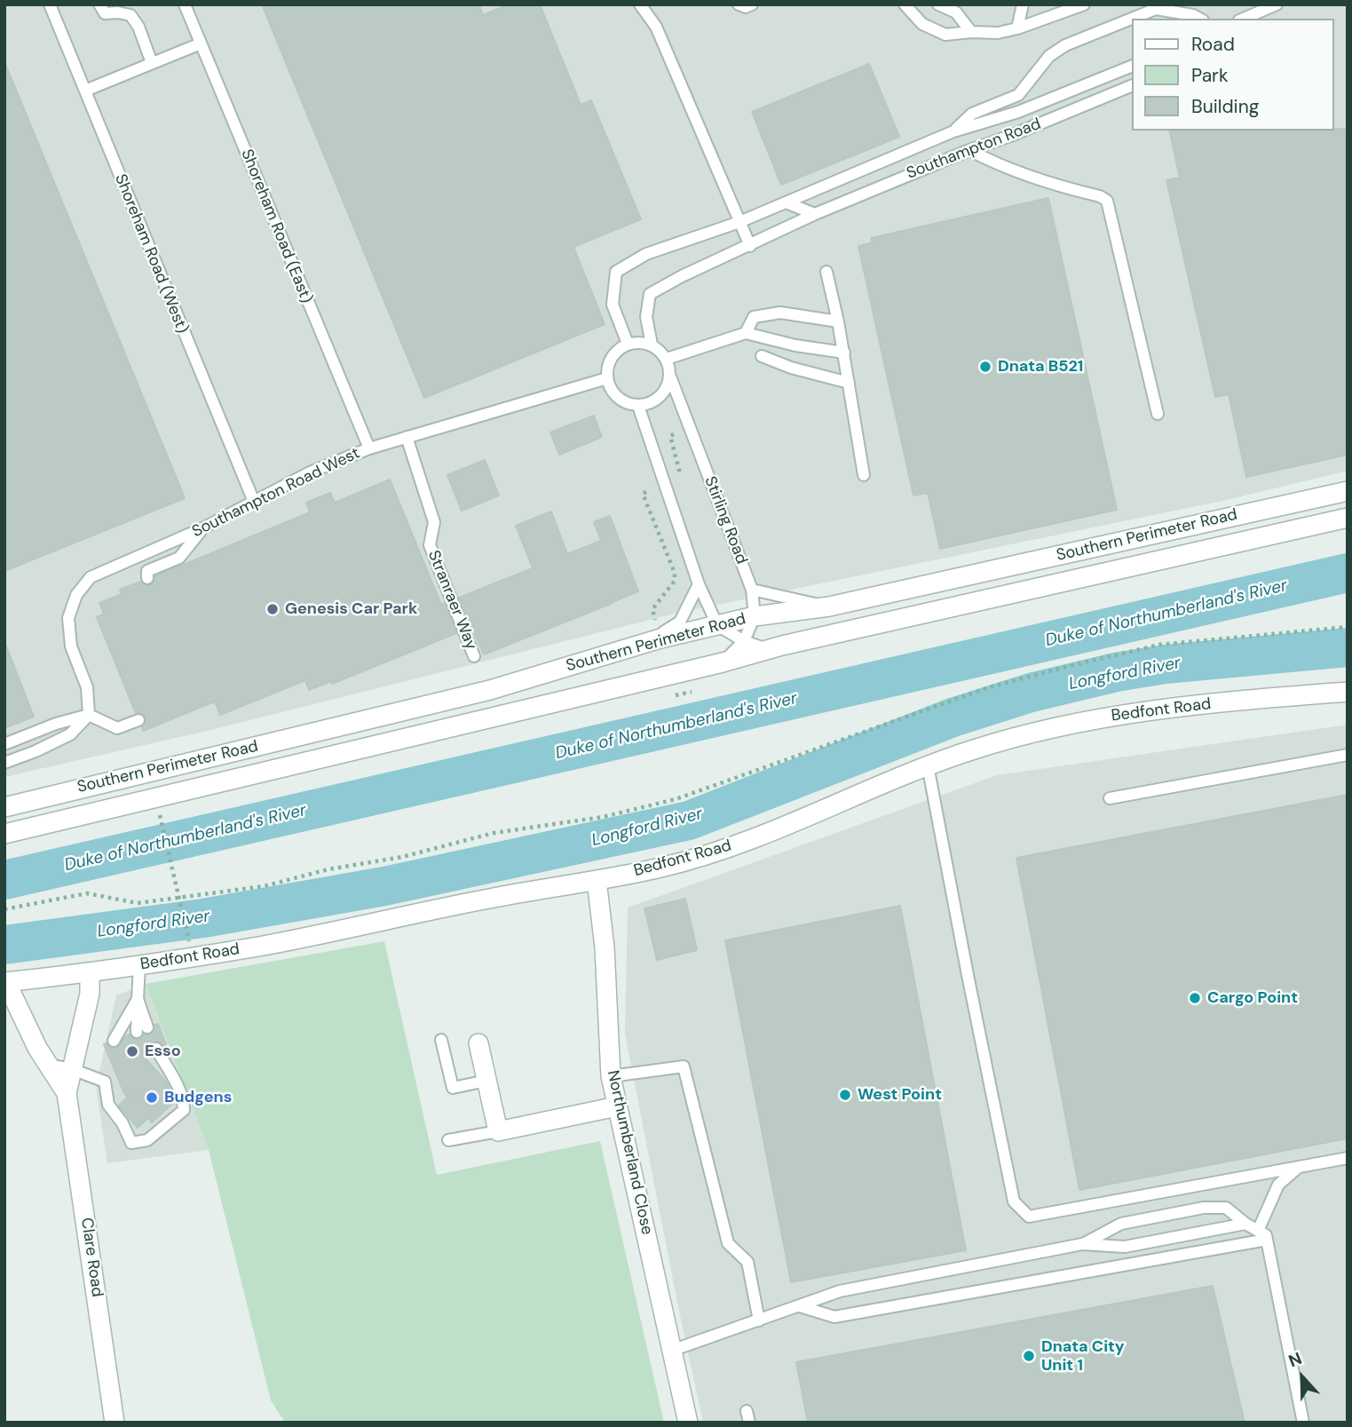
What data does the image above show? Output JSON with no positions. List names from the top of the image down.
{
  "streets": {
    "street": [
      "Southern Perimeter Road",
      "Bedfont Road",
      "Northumberland Close",
      "Clare Road"
    ],
    "lane": [
      "Southampton Road",
      "Shoreham Road (East)",
      "Shoreham Road (West)",
      "Southampton Road West",
      "Stirling Road",
      "Stranraer Way"
    ]
  },
  "crossings": [
    ["Southampton Road", "Southampton Road West"],
    ["Southampton Road", "Stirling Road"],
    ["Shoreham Road (East)", "Southampton Road West"],
    ["Shoreham Road (West)", "Southampton Road West"],
    ["Southampton Road West", "Stirling Road"],
    ["Southampton Road West", "Stranraer Way"],
    ["Stirling Road", "Southern Perimeter Road"],
    ["Bedfont Road", "Northumberland Close"],
    ["Bedfont Road", "Clare Road"]
  ],
  "water": ["Duke of Northumberland's River", "Longford River"],
  "places": [
    "Dnata B521",
    "Genesis Car Park",
    "Cargo Point",
    "Esso",
    "West Point",
    "Budgens",
    "Dnata City Unit 1"
  ],
  "legend": ["Road", "Park", "Building"],
  "north": "top"
}
